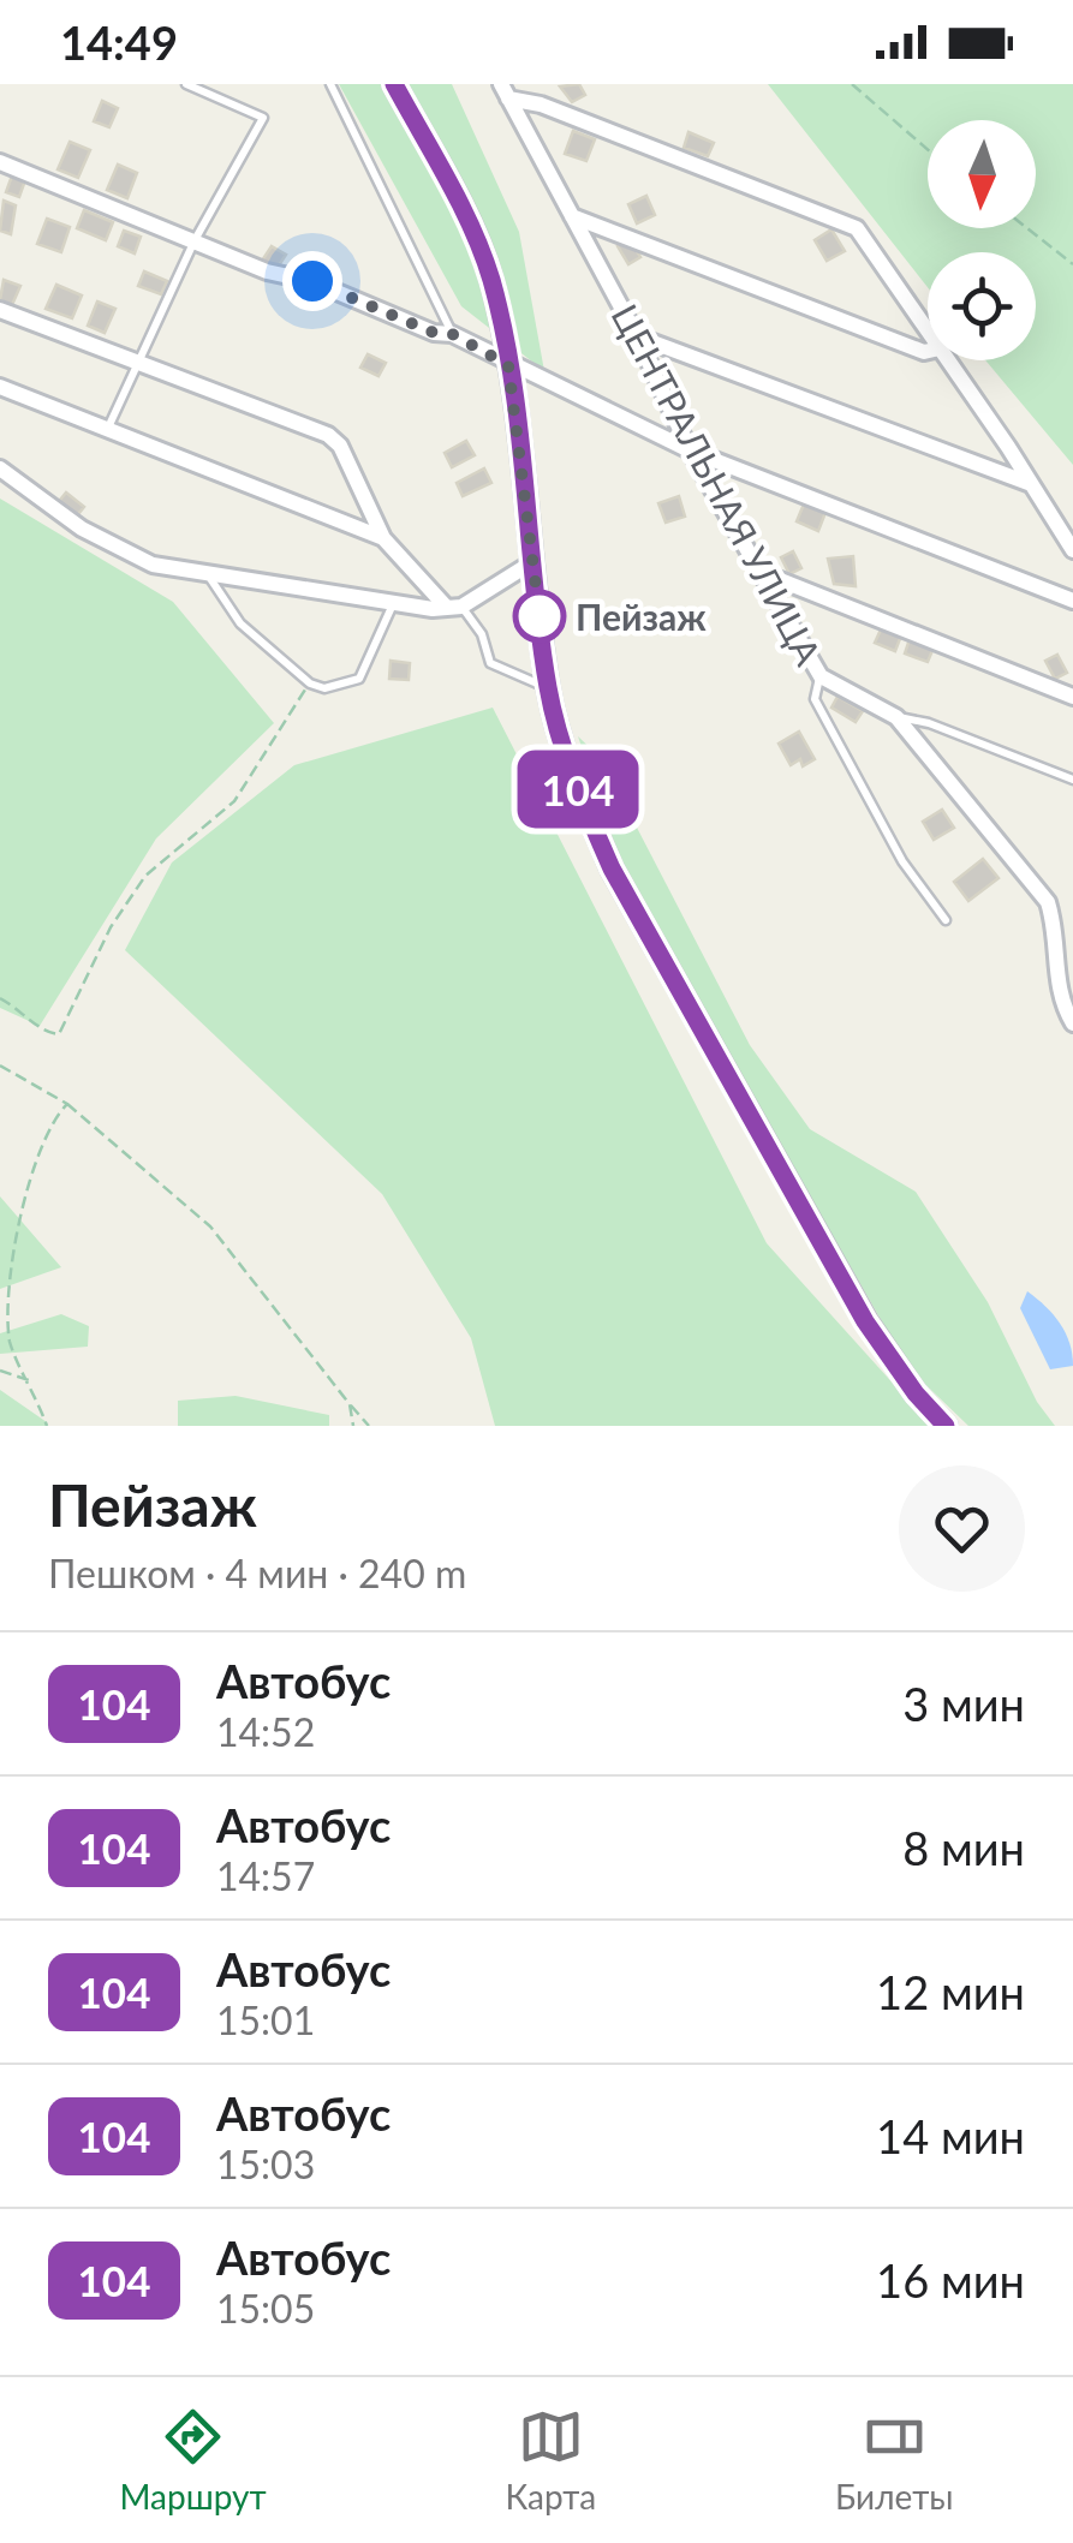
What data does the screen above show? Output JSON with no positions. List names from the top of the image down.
{
  "streets": {
    "street": ["ЦЕНТРАЛЬНАЯ УЛИЦА"]
  },
  "places": ["Пейзаж"],
  "lines": ["bus line 104"],
  "north": "bottom",
  "page": {
    "status": "14:49",
    "on_map": "104",
    "heading": ["Пейзаж", "Пешком · 4 мин · 240 m"],
    "list": [
      {
        "mark": "104",
        "name": "Автобус",
        "note": "14:52",
        "value": "3 мин"
      },
      {
        "mark": "104",
        "name": "Автобус",
        "note": "14:57",
        "value": "8 мин"
      },
      {
        "mark": "104",
        "name": "Автобус",
        "note": "15:01",
        "value": "12 мин"
      },
      {
        "mark": "104",
        "name": "Автобус",
        "note": "15:03",
        "value": "14 мин"
      },
      {
        "mark": "104",
        "name": "Автобус",
        "note": "15:05",
        "value": "16 мин"
      }
    ],
    "tabs": ["Маршрут", "Карта", "Билеты"]
  }
}
